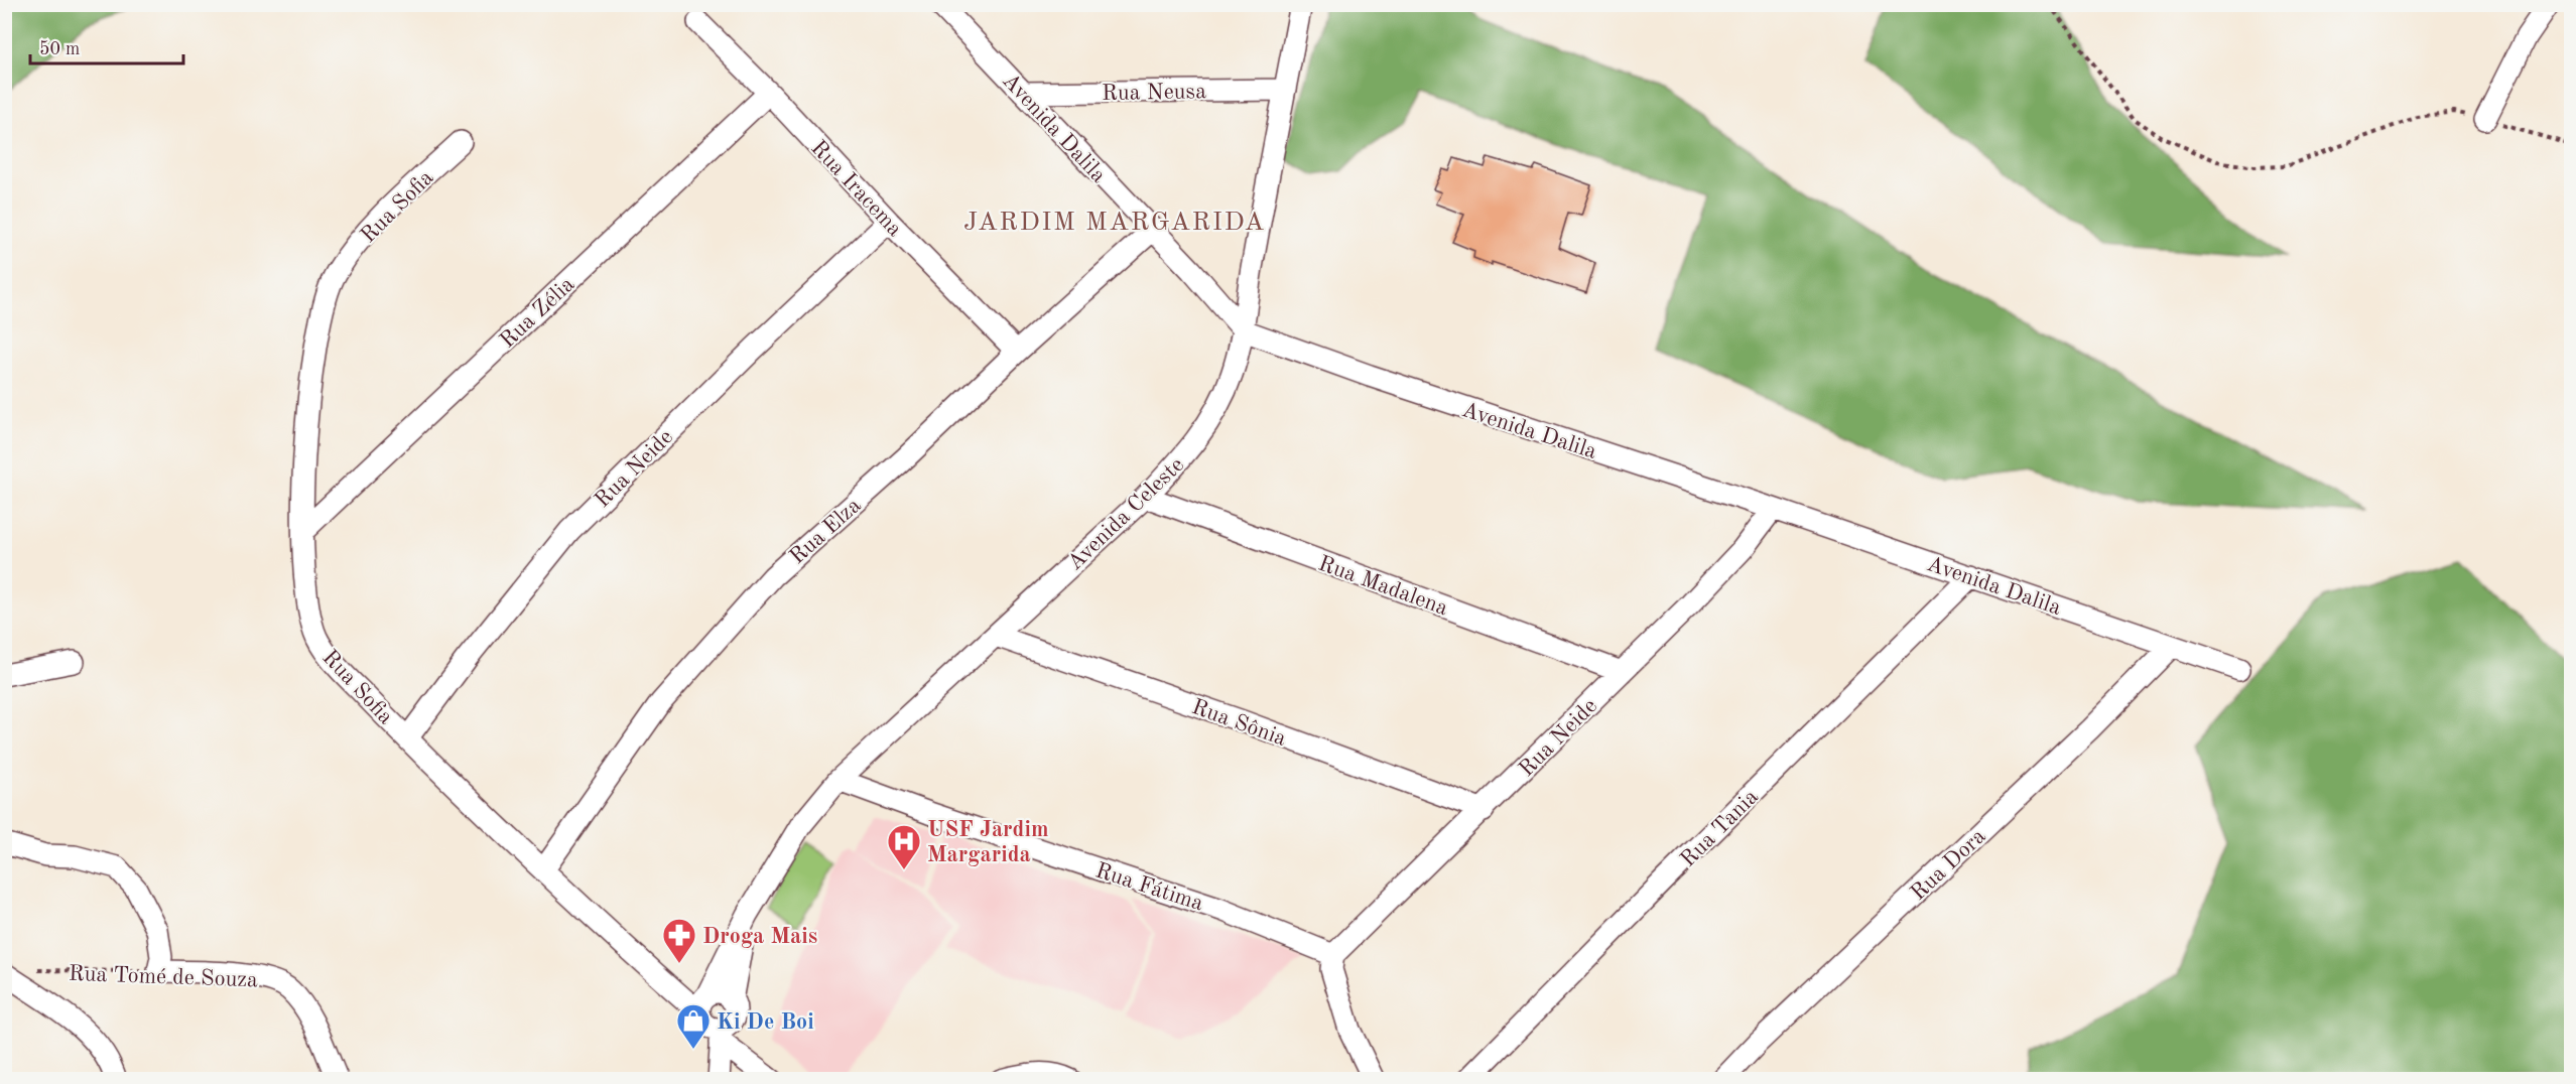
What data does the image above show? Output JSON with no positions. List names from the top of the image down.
{
  "streets": {
    "street": [
      "Rua Neusa",
      "Avenida Dalila",
      "Rua Iracema",
      "Rua Sofia",
      "Rua Zélia",
      "Rua Neide",
      "Avenida Celeste",
      "Rua Elza",
      "Rua Madalena",
      "Rua Sônia",
      "Rua Tania",
      "Rua Dora",
      "Rua Fátima",
      "Rua Tomé de Souza"
    ]
  },
  "crossings": [
    ["Rua Neusa", "Avenida Dalila"],
    ["Rua Neusa", "Avenida Celeste"],
    ["Avenida Dalila", "Rua Neide"],
    ["Avenida Dalila", "Avenida Celeste"],
    ["Avenida Dalila", "Rua Elza"],
    ["Avenida Dalila", "Rua Tania"],
    ["Avenida Dalila", "Rua Dora"],
    ["Rua Iracema", "Rua Zélia"],
    ["Rua Iracema", "Rua Neide"],
    ["Rua Iracema", "Rua Elza"],
    ["Rua Sofia", "Rua Zélia"],
    ["Rua Sofia", "Rua Neide"],
    ["Rua Sofia", "Avenida Celeste"],
    ["Rua Sofia", "Rua Elza"],
    ["Rua Neide", "Rua Madalena"],
    ["Rua Neide", "Rua Sônia"],
    ["Rua Neide", "Rua Fátima"],
    ["Avenida Celeste", "Rua Madalena"],
    ["Avenida Celeste", "Rua Sônia"],
    ["Avenida Celeste", "Rua Fátima"]
  ],
  "districts": ["JARDIM MARGARIDA"],
  "places": {
    "hospital": ["USF Jardim Margarida"],
    "pharmacy": ["Droga Mais"],
    "shop": ["Ki De Boi"]
  },
  "scale_bar": "50 m"
}
